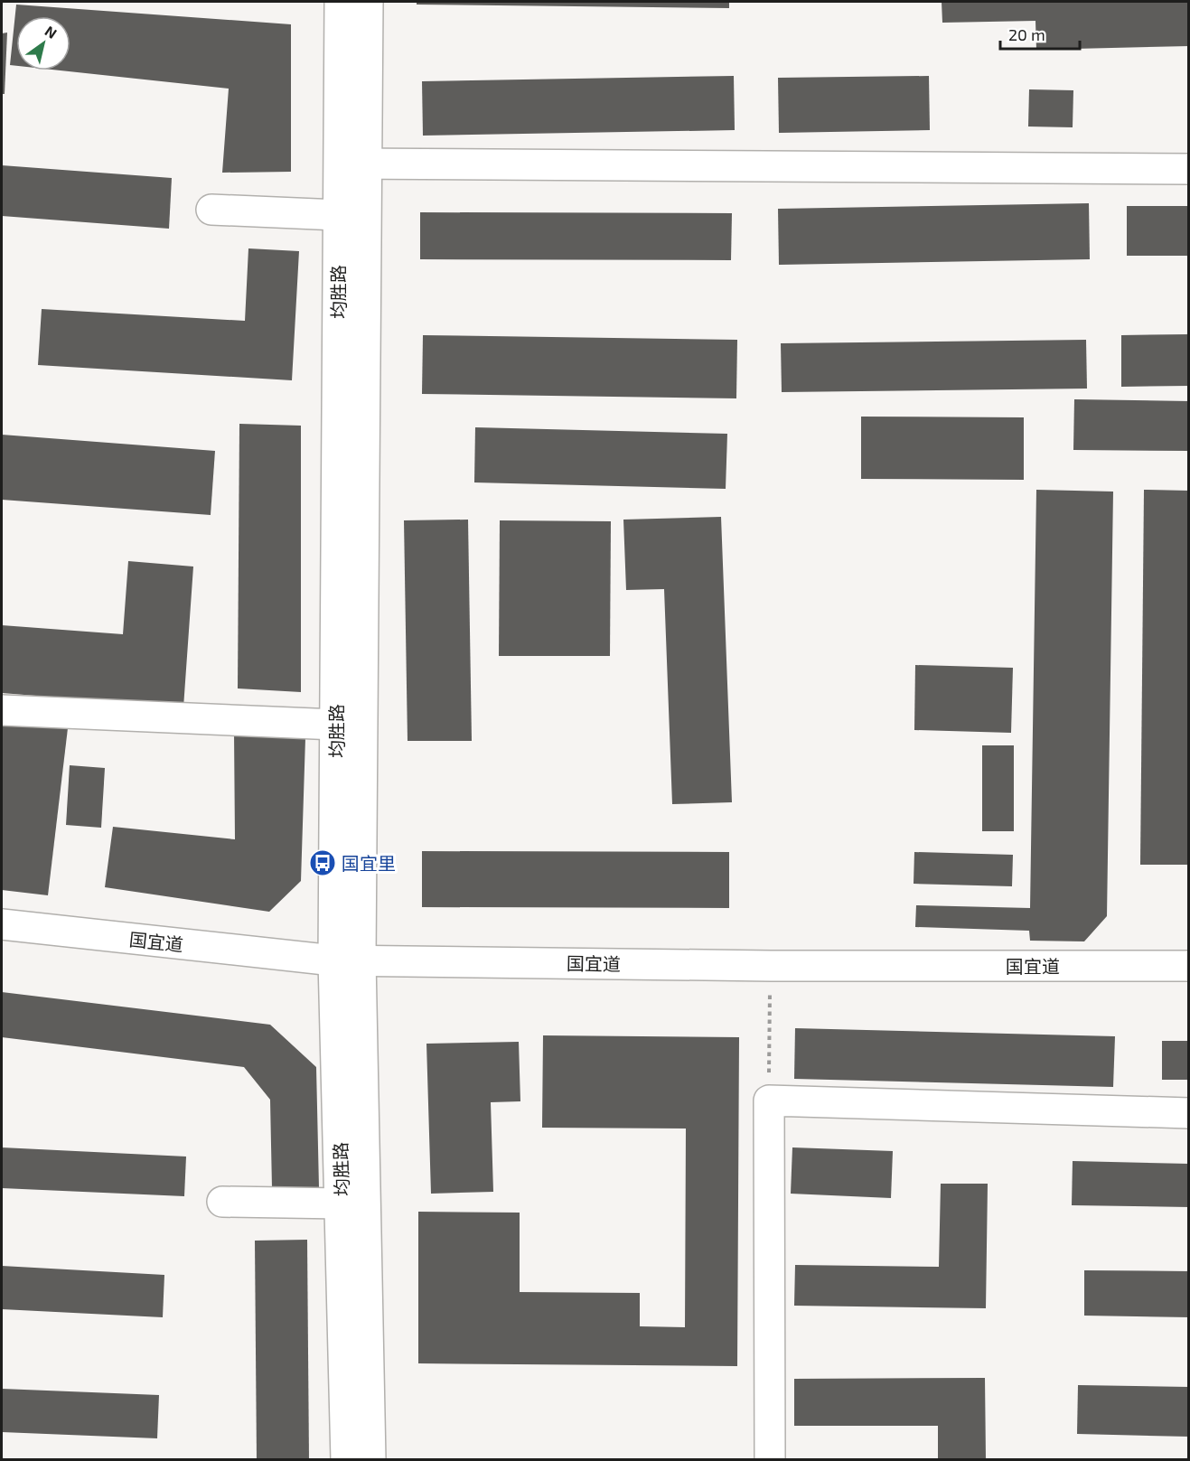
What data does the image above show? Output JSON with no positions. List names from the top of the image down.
{
  "streets": {
    "street": ["均胜路", "国宜道"]
  },
  "crossings": [
    ["均胜路", "国宜道"]
  ],
  "places": {
    "bus stop": ["国宜里"]
  },
  "scale_bar": "20 m",
  "north": "top right"
}
